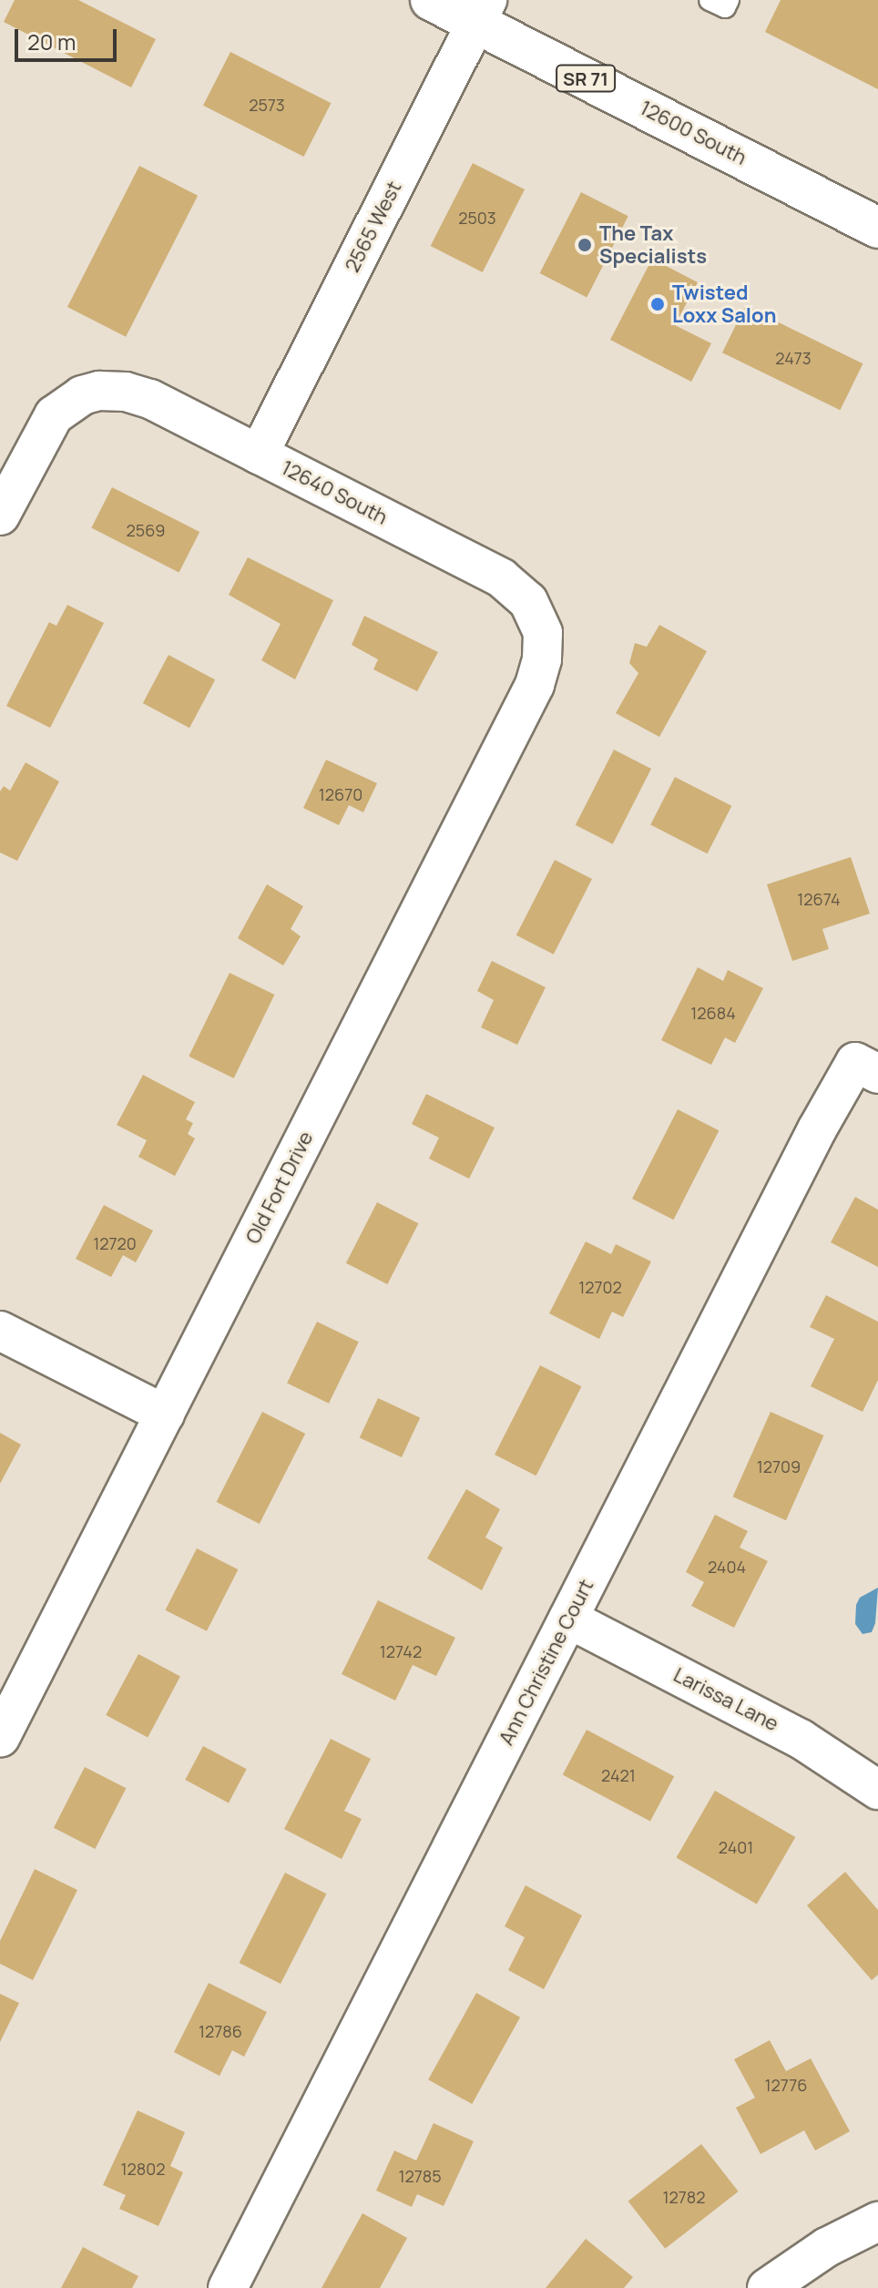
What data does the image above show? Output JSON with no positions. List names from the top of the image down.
{
  "streets": {
    "main road": ["SR 71", "12600 South"],
    "street": [
      "2565 West",
      "12640 South",
      "Old Fort Drive",
      "Ann Christine Court",
      "Larissa Lane"
    ]
  },
  "crossings": [
    ["12600 South", "2565 West"],
    ["2565 West", "12640 South"],
    ["12640 South", "Old Fort Drive"],
    ["Ann Christine Court", "Larissa Lane"]
  ],
  "places": ["The Tax Specialists", "Twisted Loxx Salon"],
  "house_numbers": [
    "2573",
    "2503",
    "2473",
    "2569",
    "12670",
    "12674",
    "12684",
    "12720",
    "12702",
    "12709",
    "2404",
    "12742",
    "2421",
    "2401",
    "12786",
    "12776",
    "12802",
    "12785",
    "12782"
  ],
  "scale_bar": "20 m"
}
